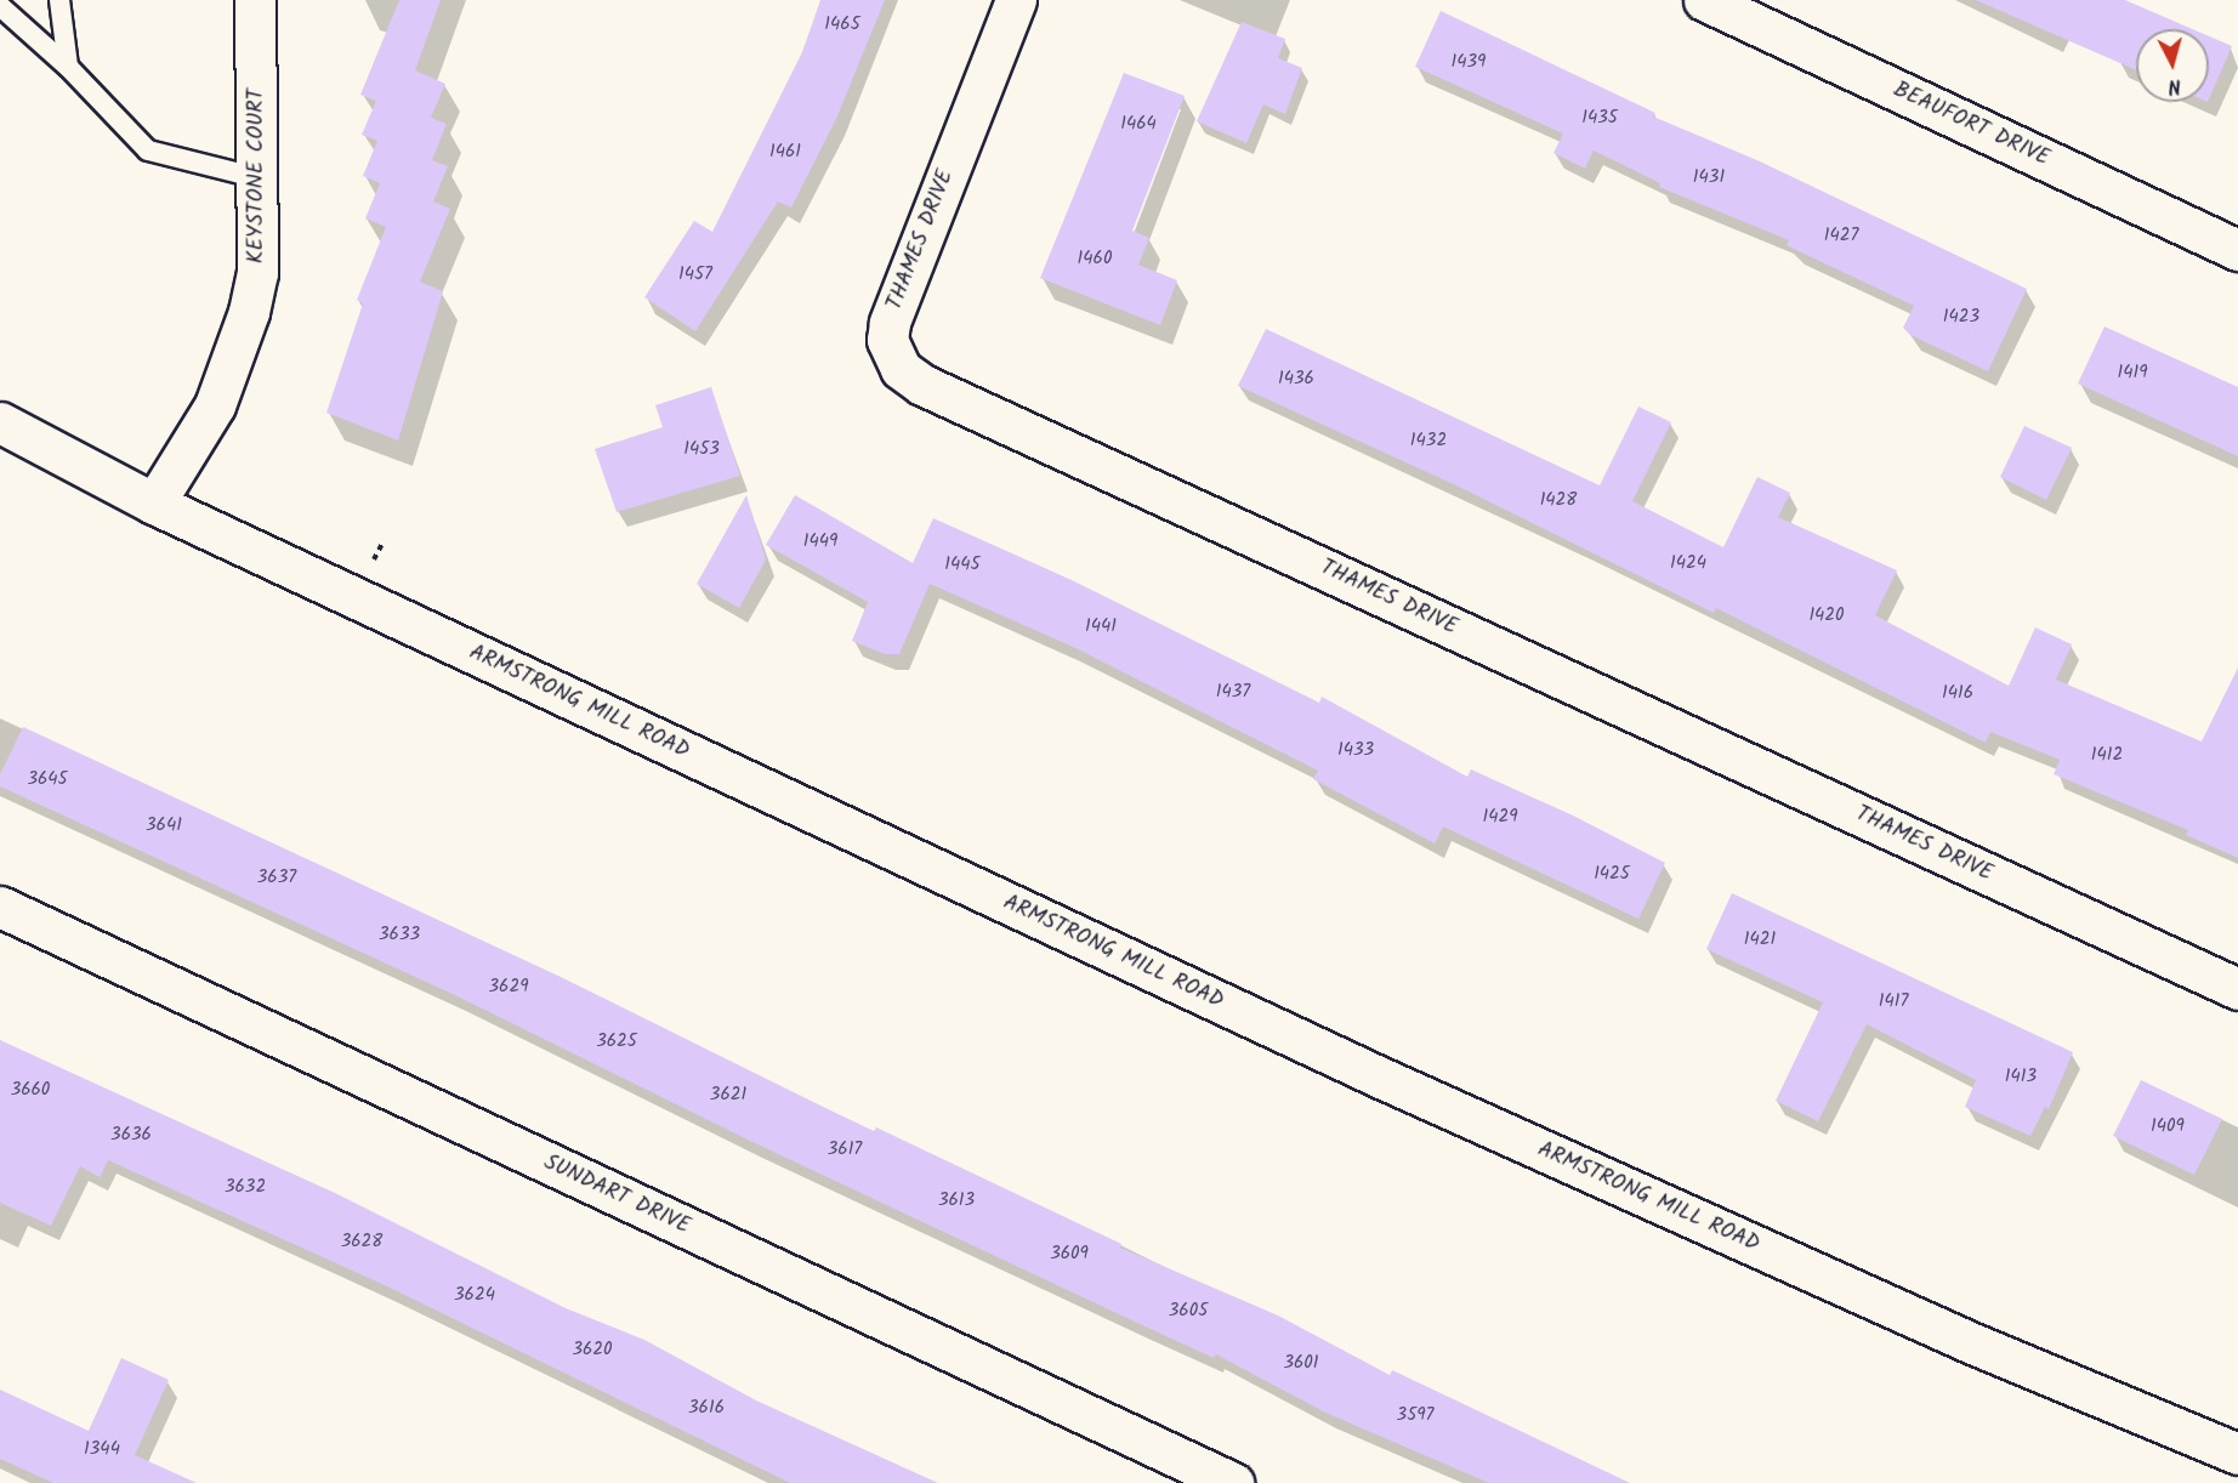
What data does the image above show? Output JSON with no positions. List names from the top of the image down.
{
  "streets": {
    "street": [
      "BEAUFORT DRIVE",
      "KEYSTONE COURT",
      "THAMES DRIVE",
      "ARMSTRONG MILL ROAD",
      "SUNDART DRIVE"
    ]
  },
  "crossings": [
    ["KEYSTONE COURT", "ARMSTRONG MILL ROAD"]
  ],
  "house_numbers": [
    "1465",
    "1439",
    "1435",
    "1464",
    "1461",
    "1431",
    "1427",
    "1460",
    "1457",
    "1423",
    "1419",
    "1436",
    "1432",
    "1453",
    "1428",
    "1449",
    "1424",
    "1445",
    "1420",
    "1441",
    "1437",
    "1416",
    "1433",
    "1412",
    "3645",
    "1429",
    "3641",
    "1425",
    "3637",
    "3633",
    "1421",
    "3629",
    "1417",
    "3625",
    "1413",
    "3660",
    "3621",
    "1409",
    "3636",
    "3617",
    "3632",
    "3613",
    "3628",
    "3609",
    "3624",
    "3605",
    "3620",
    "3601",
    "3616",
    "3597",
    "1344"
  ],
  "north": "bottom"
}
